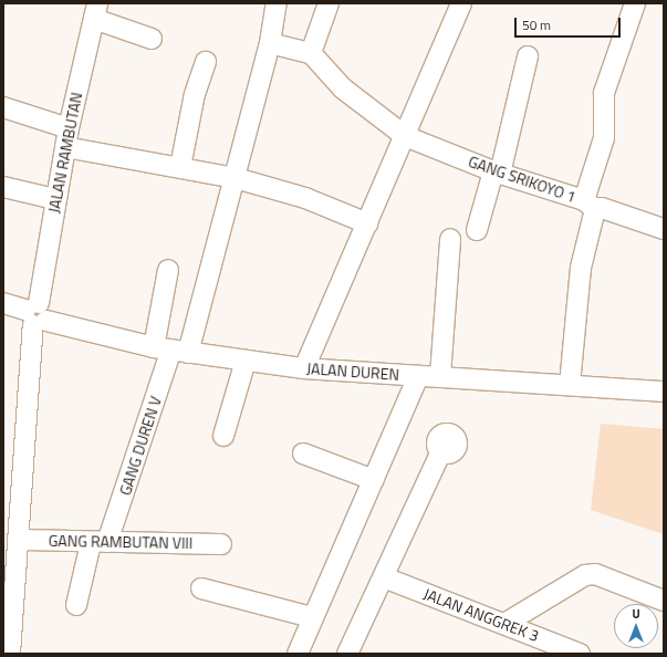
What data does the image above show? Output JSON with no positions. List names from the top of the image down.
{
  "streets": {
    "street": [
      "JALAN RAMBUTAN",
      "GANG SRIKOYO 1",
      "JALAN DUREN",
      "GANG DUREN V",
      "GANG RAMBUTAN VIII",
      "JALAN ANGGREK 3"
    ]
  },
  "crossings": [
    ["JALAN RAMBUTAN", "JALAN DUREN"],
    ["JALAN RAMBUTAN", "GANG RAMBUTAN VIII"],
    ["JALAN DUREN", "GANG DUREN V"],
    ["GANG DUREN V", "GANG RAMBUTAN VIII"]
  ],
  "scale_bar": "50 m",
  "north": "top"
}
